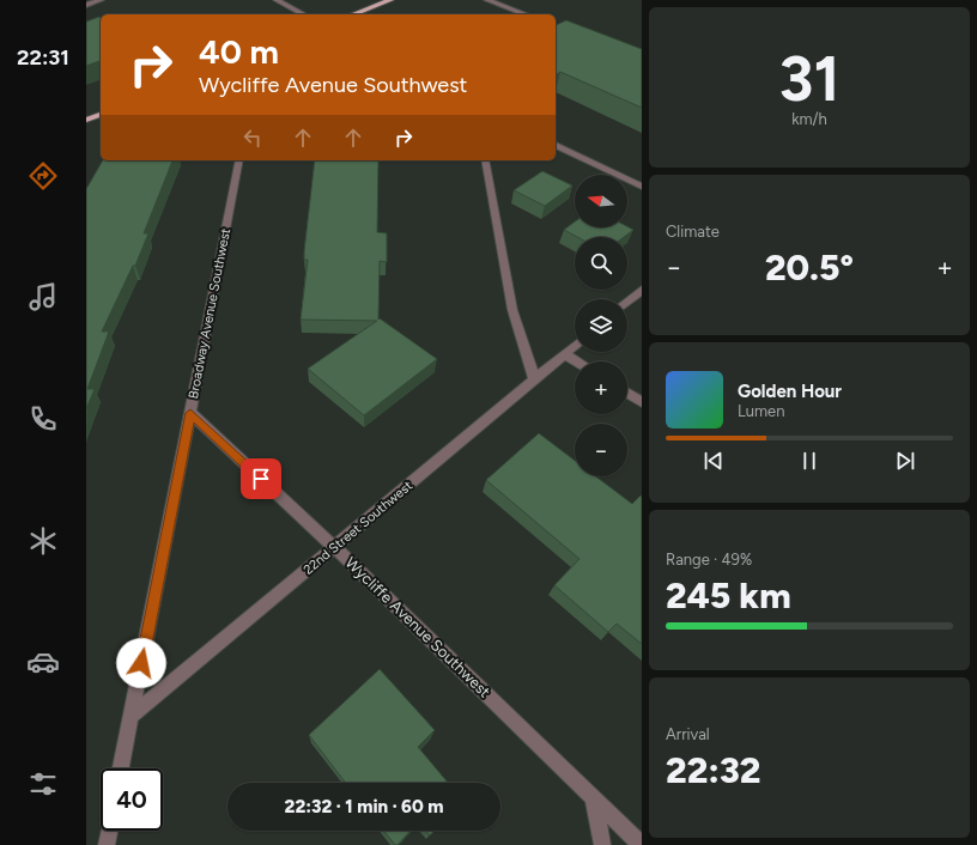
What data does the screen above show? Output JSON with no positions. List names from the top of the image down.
{
  "streets": {
    "street": ["Broadway Avenue Southwest", "22nd Street Southwest", "Wycliffe Avenue Southwest"]
  },
  "crossings": [
    ["Broadway Avenue Southwest", "22nd Street Southwest"],
    ["Broadway Avenue Southwest", "Wycliffe Avenue Southwest"],
    ["22nd Street Southwest", "Wycliffe Avenue Southwest"]
  ],
  "north": "left",
  "page": {
    "tabs": "22:31",
    "tile": [
      ["31", "km/h"],
      "Climate",
      ["Range · 49%", "245 km"],
      ["Arrival", "22:32"]
    ],
    "turn": ["40 m", "Wycliffe Avenue Southwest"],
    "map_buttons": ["+", "−"],
    "heat": ["−", "20.5°", "+"],
    "song": ["Golden Hour", "Lumen"],
    "limit": "40",
    "trip": "22:32 · 1 min · 60 m"
  }
}
